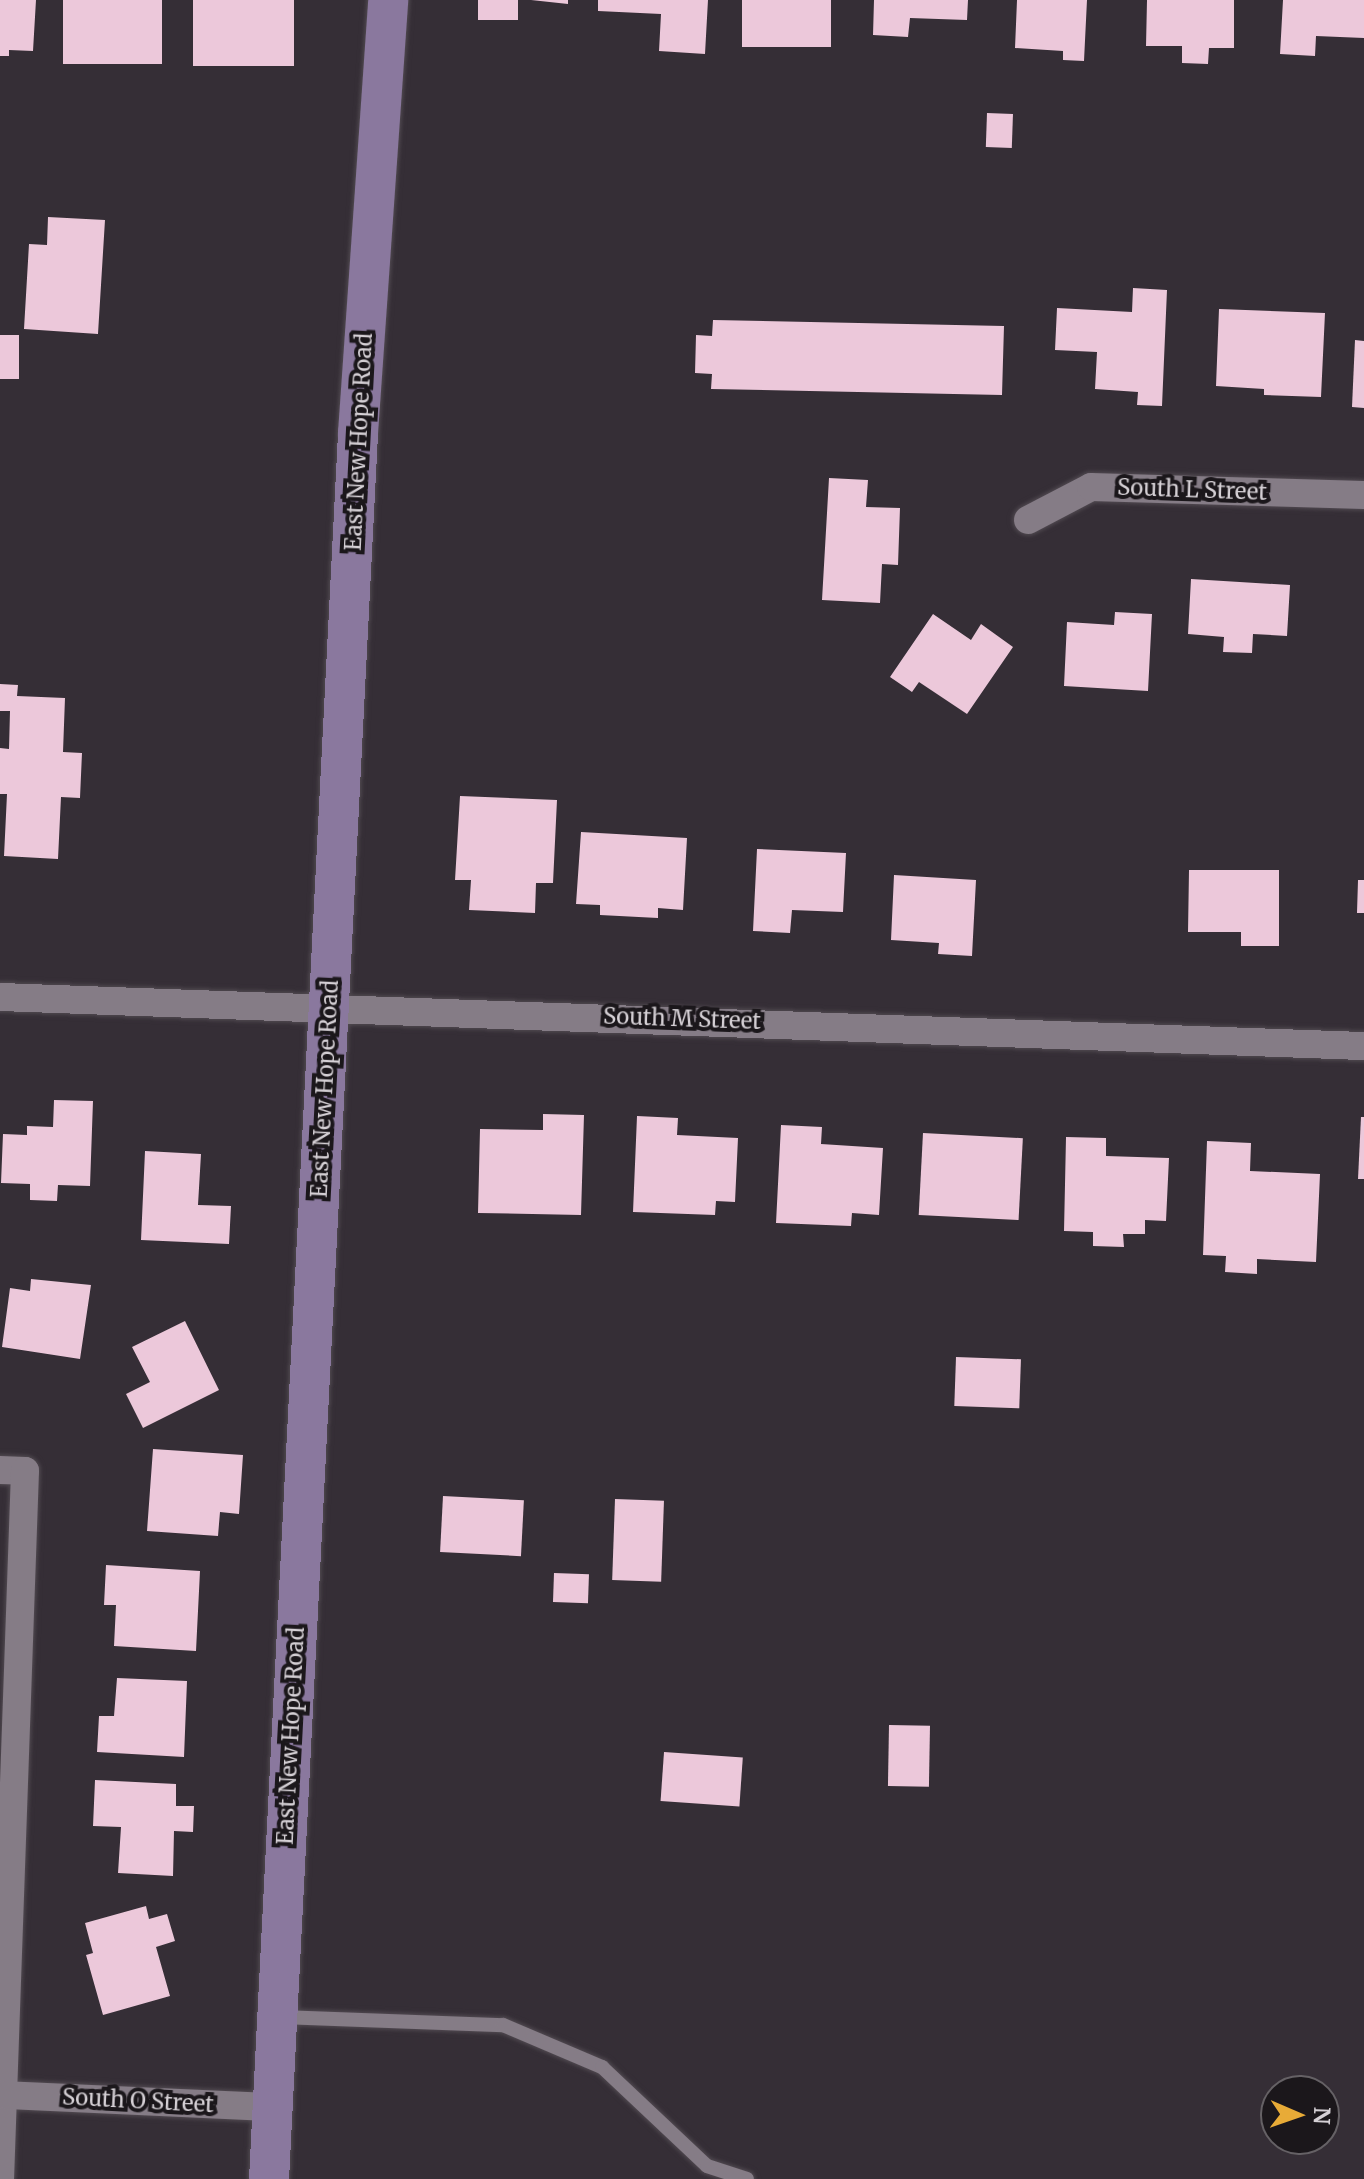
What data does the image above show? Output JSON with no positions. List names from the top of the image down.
{
  "streets": {
    "street": [
      "East New Hope Road",
      "South L Street",
      "South M Street",
      "South O Street"
    ]
  },
  "crossings": [
    ["East New Hope Road", "South M Street"],
    ["East New Hope Road", "South O Street"]
  ],
  "north": "right"
}
